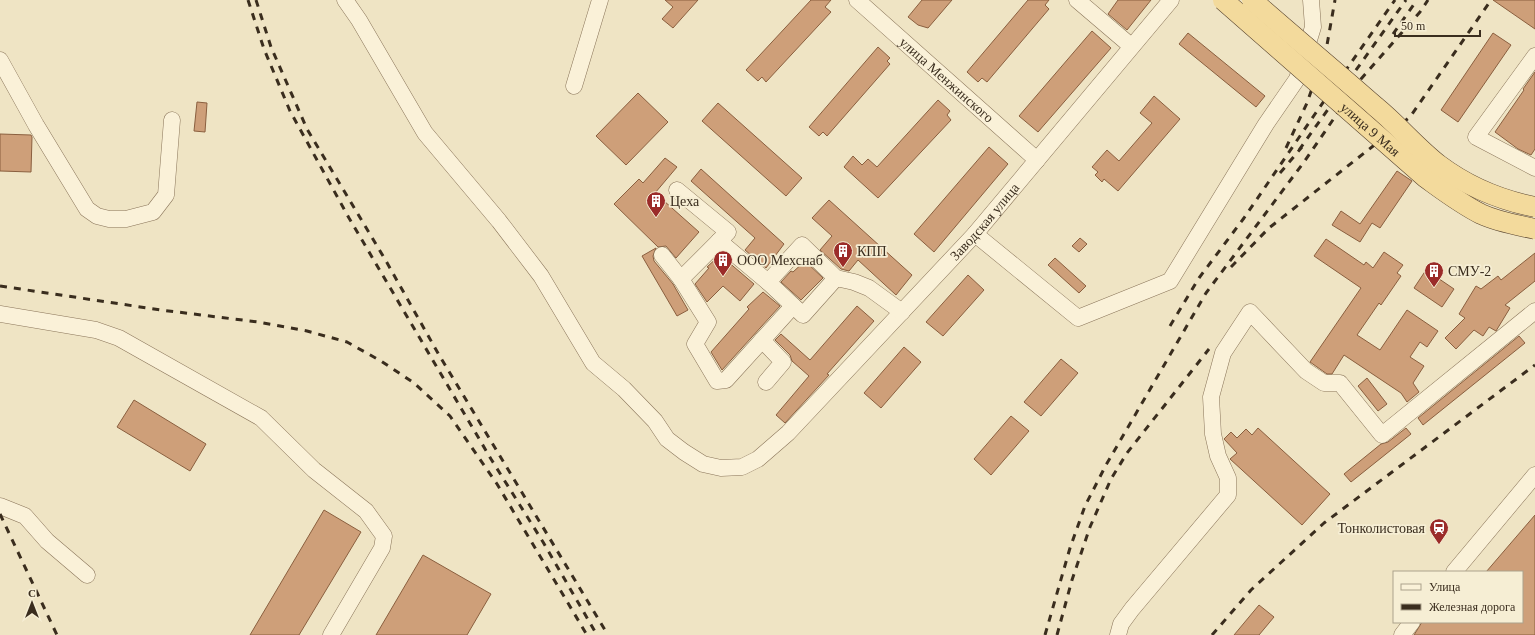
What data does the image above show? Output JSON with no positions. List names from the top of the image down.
{
  "streets": {
    "main road": ["улица 9 Мая"],
    "street": ["улица Менжинского", "Заводская улица"]
  },
  "crossings": [
    ["улица Менжинского", "Заводская улица"]
  ],
  "places": {
    "building": [
      "Цеха",
      "КПП",
      "ООО Мехснаб",
      "СМУ-2"
    ],
    "station": ["Тонколистовая"]
  },
  "legend": ["Улица", "Железная дорога"],
  "scale_bar": "50 m",
  "north": "top"
}
